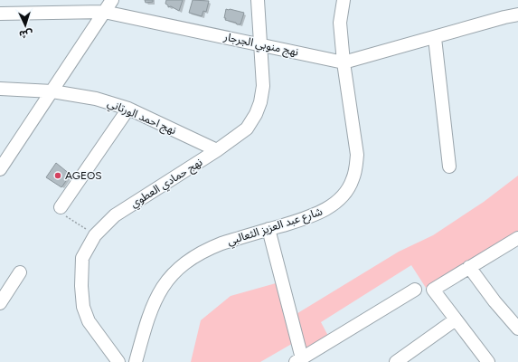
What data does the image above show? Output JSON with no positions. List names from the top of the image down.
{
  "streets": {
    "street": [
      "نهج منوبي الجرجار",
      "نهج احمد الورتاني",
      "نهج حمادي العطوي",
      "شارع عبد العزيز الثعالبي"
    ]
  },
  "crossings": [
    ["نهج منوبي الجرجار", "نهج حمادي العطوي"],
    ["نهج منوبي الجرجار", "شارع عبد العزيز الثعالبي"],
    ["نهج احمد الورتاني", "نهج حمادي العطوي"]
  ],
  "places": ["AGEOS"],
  "north": "bottom"
}
